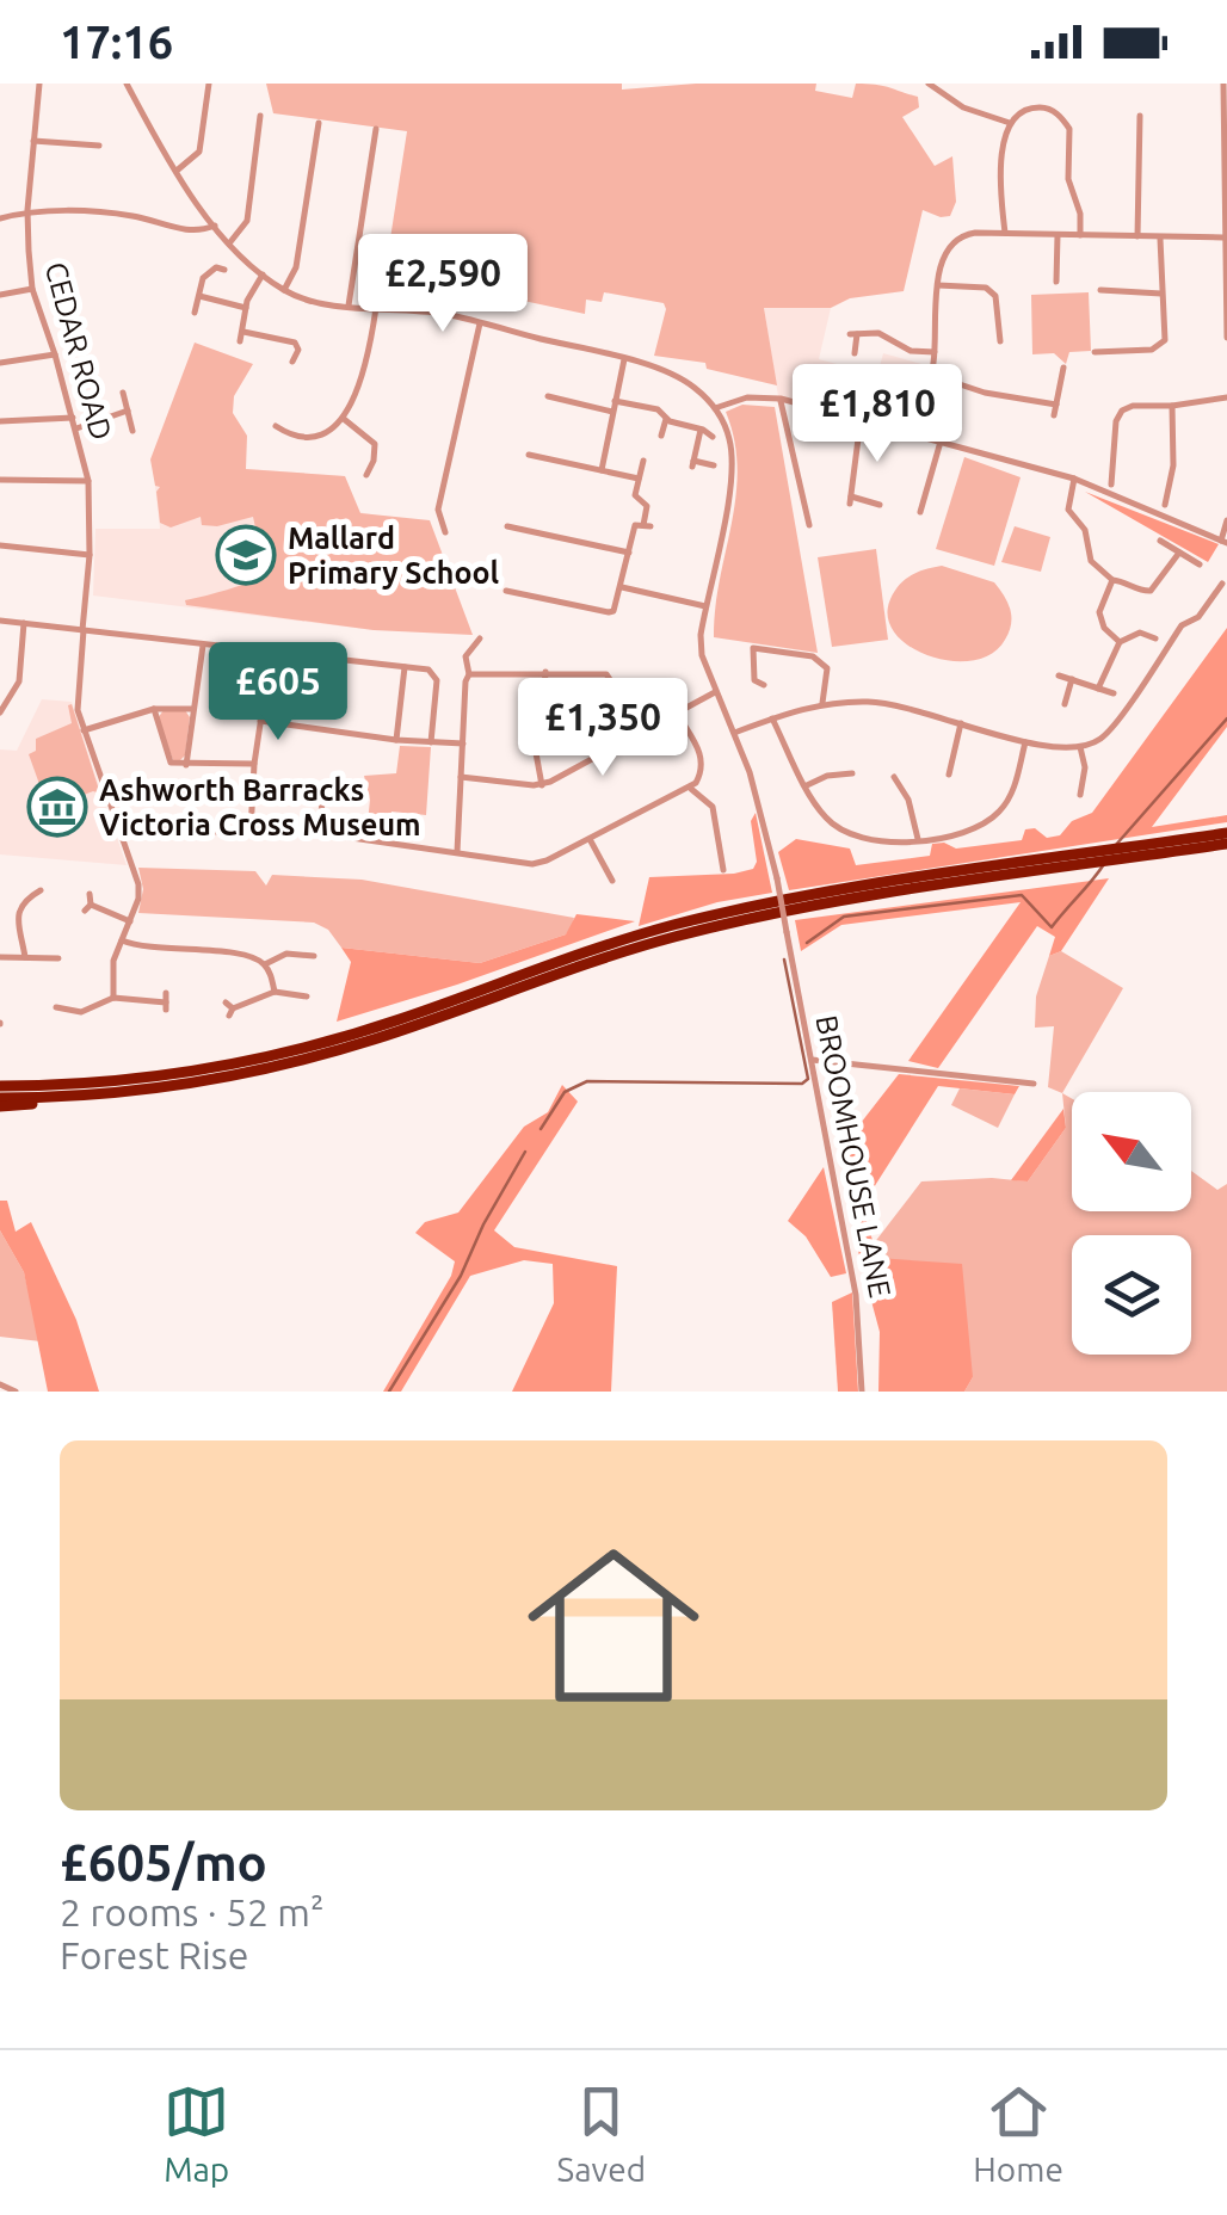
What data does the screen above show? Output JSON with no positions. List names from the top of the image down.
{
  "streets": {
    "street": ["CEDAR ROAD", "BROOMHOUSE LANE"]
  },
  "places": {
    "school or university": ["Mallard Primary School"],
    "museum": ["Ashworth Barracks Victoria Cross Museum"]
  },
  "north": "top left",
  "page": {
    "status": "17:16",
    "price": [
      "£2,590",
      "£1,810",
      "£605",
      "£1,350"
    ],
    "list": [
      {
        "name": "£605/mo",
        "note": "2 rooms · 52 m² · Forest Rise"
      }
    ],
    "tabs": ["Map", "Saved", "Home"]
  }
}
